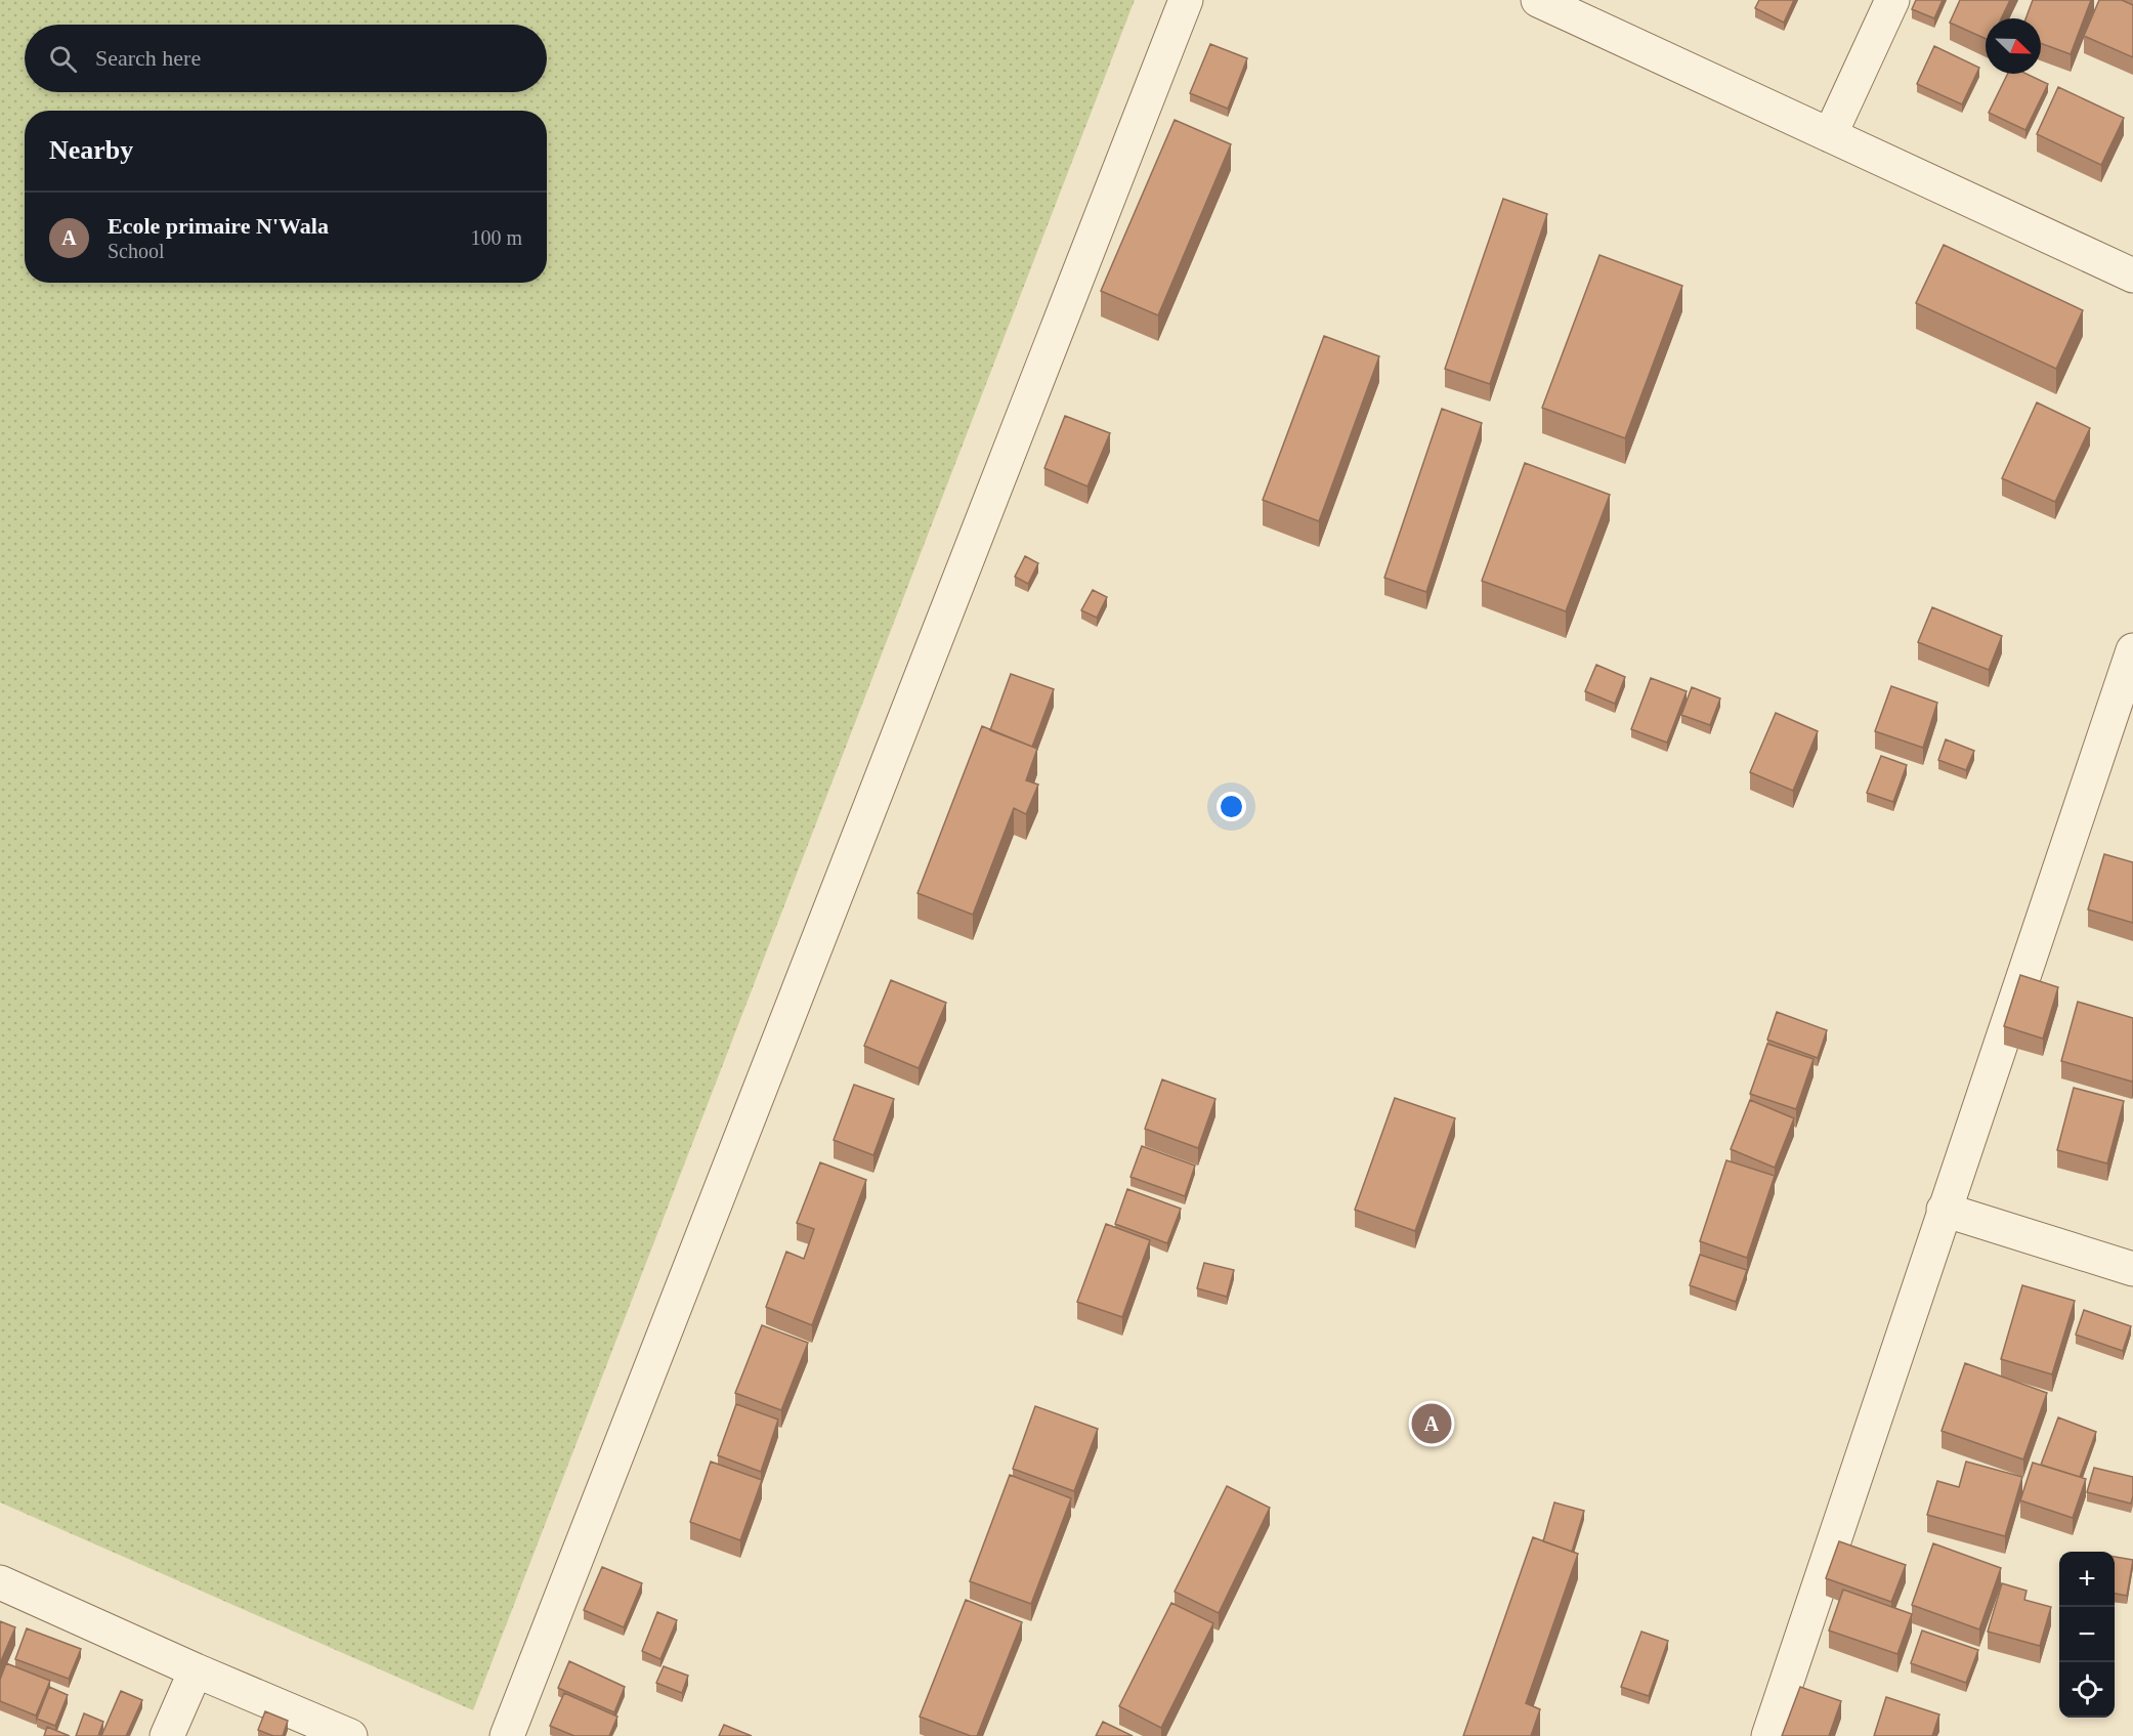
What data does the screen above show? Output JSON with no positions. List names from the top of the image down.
{
  "north": "bottom right",
  "page": {
    "search": "Search here",
    "heading": "Nearby",
    "list": [
      {
        "mark": "A",
        "name": "Ecole primaire N'Wala",
        "note": "School",
        "value": "100 m"
      }
    ],
    "pins": "A",
    "map_buttons": ["+", "−"]
  }
}
